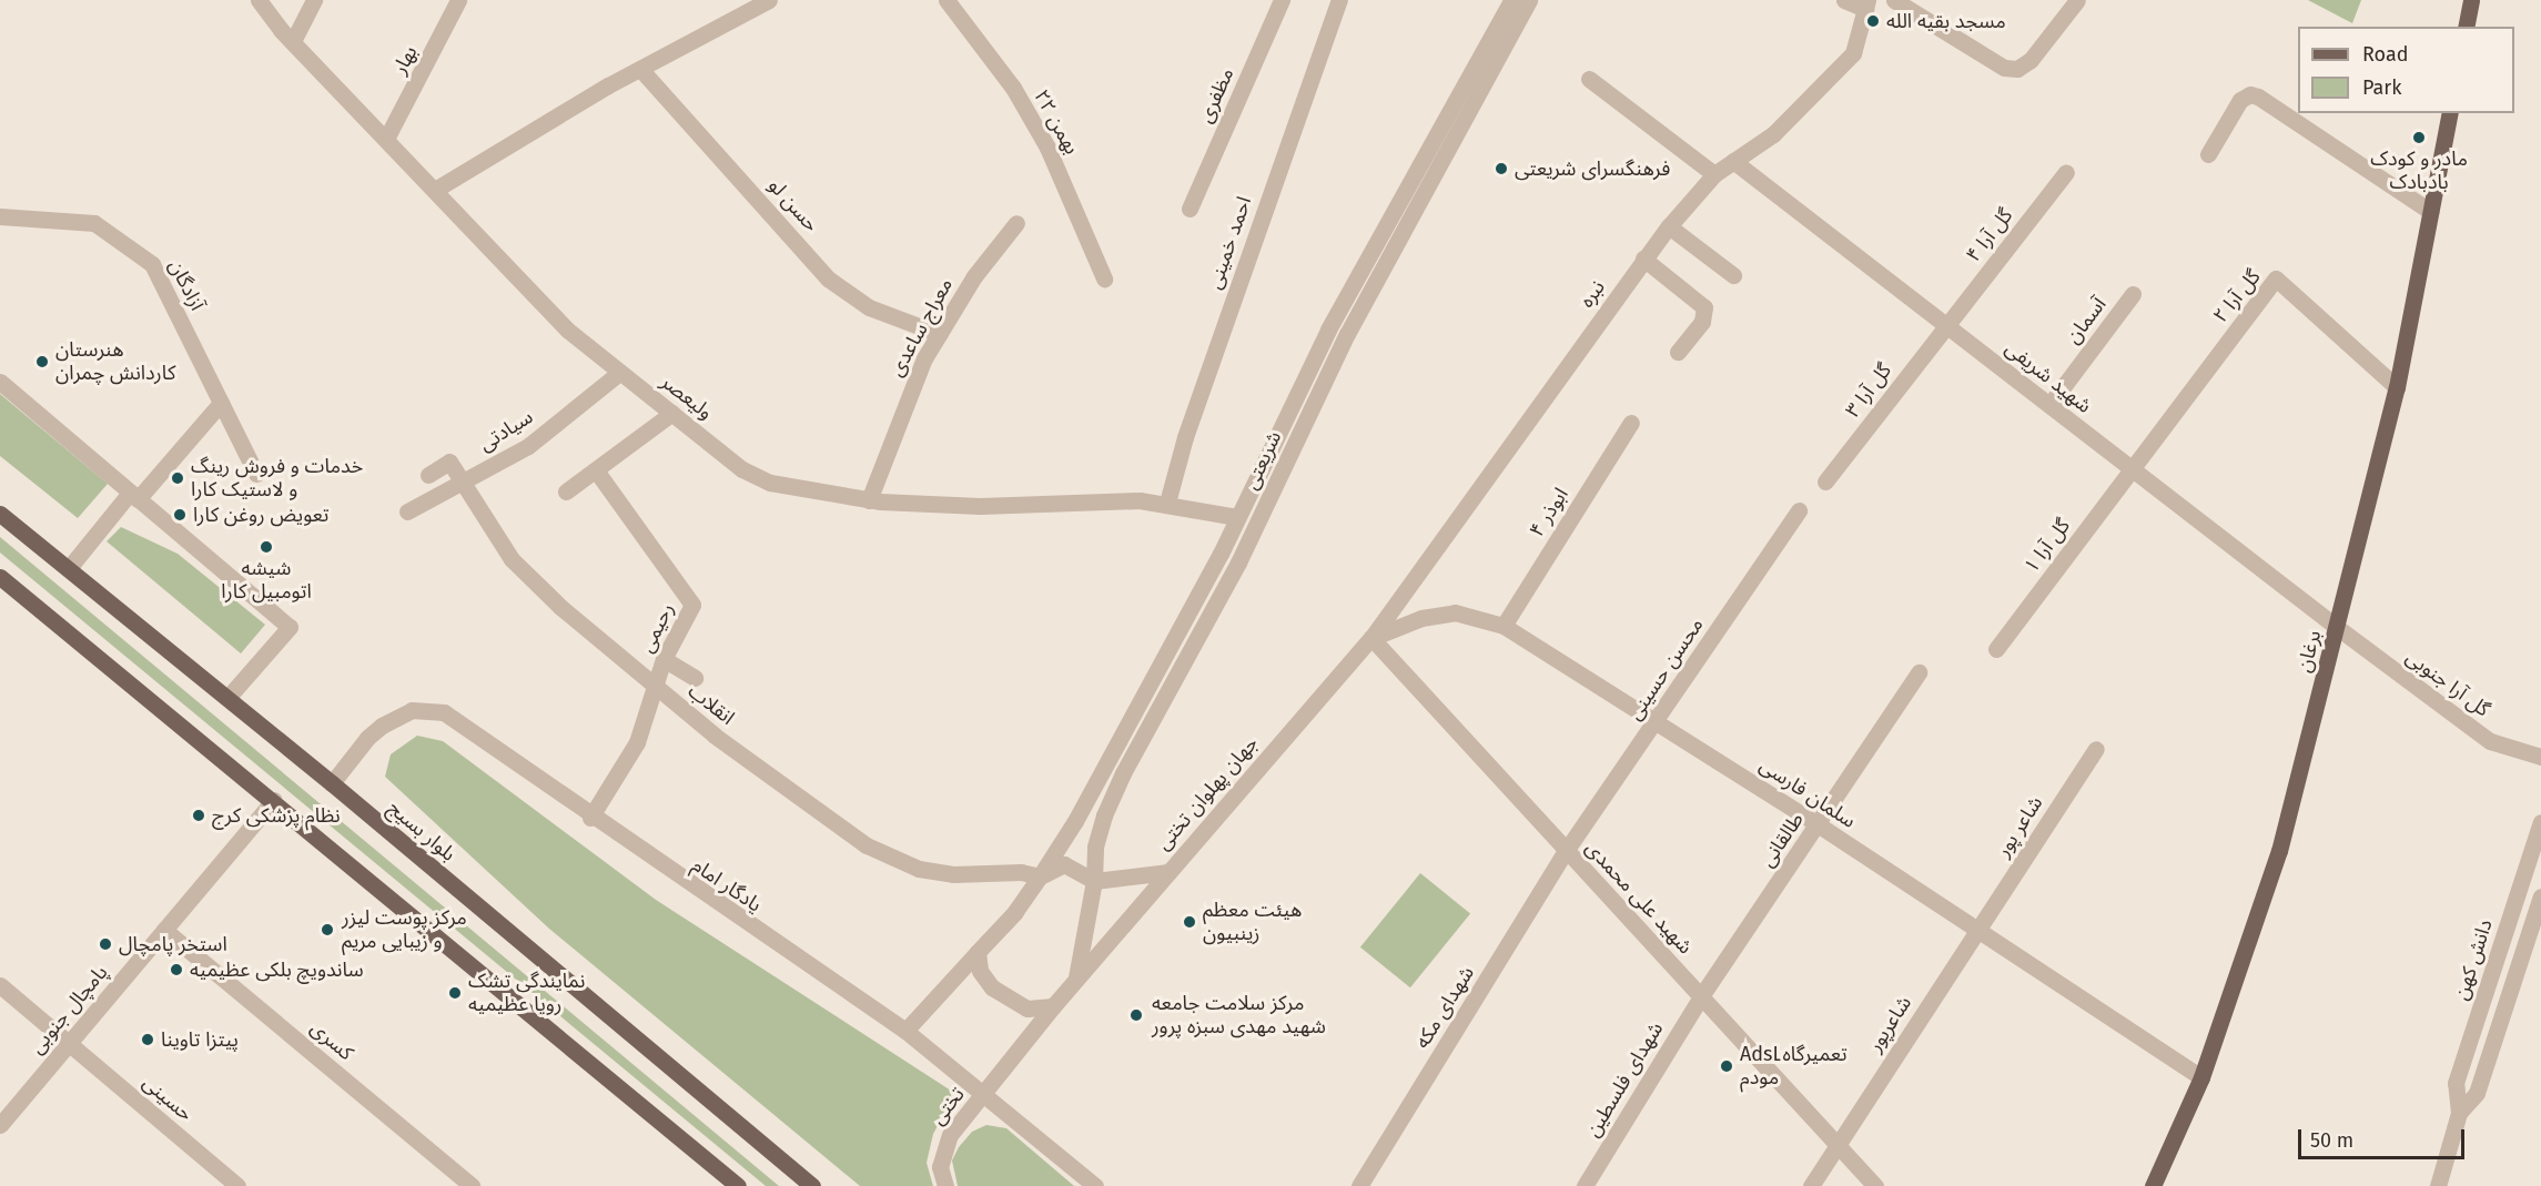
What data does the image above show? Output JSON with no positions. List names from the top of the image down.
{
  "streets": {
    "main road": ["برغان", "بلوار بسیج"],
    "street": [
      "بهار",
      "مظفری",
      "۲۲ بهمن",
      "حسن لو",
      "گل آرا ۴",
      "احمد خمینی",
      "آزادگان",
      "نبره",
      "گل آرا ۲",
      "آسمان",
      "معراج ساعدی",
      "شهید شریفی",
      "گل آرا ۳",
      "ولیعصر",
      "سیادتی",
      "شریعتی",
      "ابوذر ۴",
      "گل آرا ۱",
      "رحیمی",
      "محسن حسینی",
      "گل آرا جنوبی",
      "انقلاب",
      "جهان پهلوان تختی",
      "سلمان فارسی",
      "شاعر پور",
      "طالقانی",
      "یادگار امام",
      "شهید علی محمدی",
      "دانش کهن",
      "شهدای مکه",
      "پامچال جنوبی",
      "شاعرپور",
      "کسری",
      "شهدای فلسطین",
      "حسینی",
      "تختی"
    ]
  },
  "crossings": [
    ["بهار", "ولیعصر"],
    ["حسن لو", "معراج ساعدی"],
    ["گل آرا ۴", "شهید شریفی"],
    ["گل آرا ۴", "گل آرا ۳"],
    ["احمد خمینی", "ولیعصر"],
    ["نبره", "شهید شریفی"],
    ["نبره", "جهان پهلوان تختی"],
    ["نبره", "سلمان فارسی"],
    ["نبره", "شهید علی محمدی"],
    ["گل آرا ۲", "شهید شریفی"],
    ["گل آرا ۲", "گل آرا ۱"],
    ["گل آرا ۲", "برغان"],
    ["آسمان", "شهید شریفی"],
    ["معراج ساعدی", "ولیعصر"],
    ["شهید شریفی", "گل آرا ۳"],
    ["شهید شریفی", "گل آرا ۱"],
    ["شهید شریفی", "برغان"],
    ["شهید شریفی", "گل آرا جنوبی"],
    ["ولیعصر", "سیادتی"],
    ["ولیعصر", "شریعتی"],
    ["سیادتی", "انقلاب"],
    ["شریعتی", "انقلاب"],
    ["شریعتی", "جهان پهلوان تختی"],
    ["شریعتی", "یادگار امام"],
    ["ابوذر ۴", "سلمان فارسی"],
    ["رحیمی", "انقلاب"],
    ["رحیمی", "یادگار امام"],
    ["برغان", "گل آرا جنوبی"],
    ["برغان", "سلمان فارسی"],
    ["محسن حسینی", "سلمان فارسی"],
    ["محسن حسینی", "شهید علی محمدی"],
    ["محسن حسینی", "شهدای مکه"],
    ["جهان پهلوان تختی", "سلمان فارسی"],
    ["جهان پهلوان تختی", "شهید علی محمدی"],
    ["سلمان فارسی", "شاعر پور"],
    ["سلمان فارسی", "طالقانی"],
    ["سلمان فارسی", "شهید علی محمدی"],
    ["سلمان فارسی", "شاعرپور"],
    ["شاعر پور", "شاعرپور"],
    ["بلوار بسیج", "یادگار امام"],
    ["طالقانی", "شهید علی محمدی"],
    ["طالقانی", "شهدای فلسطین"],
    ["یادگار امام", "تختی"],
    ["شهید علی محمدی", "شهدای مکه"],
    ["شهید علی محمدی", "شاعرپور"],
    ["شهید علی محمدی", "شهدای فلسطین"],
    ["پامچال جنوبی", "کسری"],
    ["پامچال جنوبی", "حسینی"]
  ],
  "places": [
    "مسجد بقیه الله",
    "مادر و کودک بادبادک",
    "فرهنگسرای شریعتی",
    "هنرستان کاردانش چمران",
    "خدمات و فروش رینگ و لاستیک کارا",
    "تعویض روغن کارا",
    "شیشه اتومبیل کارا",
    "نظام پزشکی کرج",
    "هیئت معظم زینبیون",
    "مرکز پوست لیزر و زیبایی مریم",
    "استخر پامچال",
    "ساندویچ بلکی عظیمیه",
    "نمایندگی تشک رویا عظیمیه",
    "مرکز سلامت جامعه شهید مهدی سبزه پرور",
    "پیتزا تاوینا",
    "AdsLتعمیرگاه مودم"
  ],
  "legend": ["Road", "Park"],
  "scale_bar": "50 m"
}
